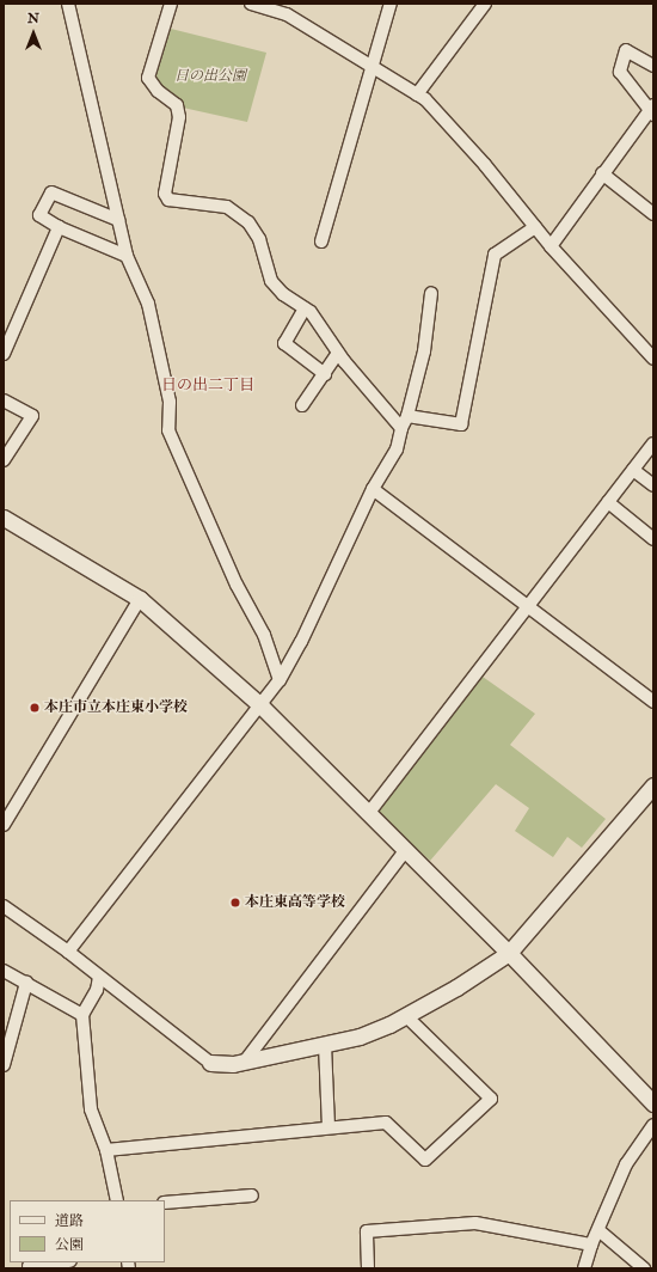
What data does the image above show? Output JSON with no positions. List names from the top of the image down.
{
  "districts": ["日の出二丁目"],
  "parks": ["日の出公園"],
  "places": ["本庄市立本庄東小学校", "本庄東高等学校"],
  "legend": ["道路", "公園"],
  "north": "top"
}
